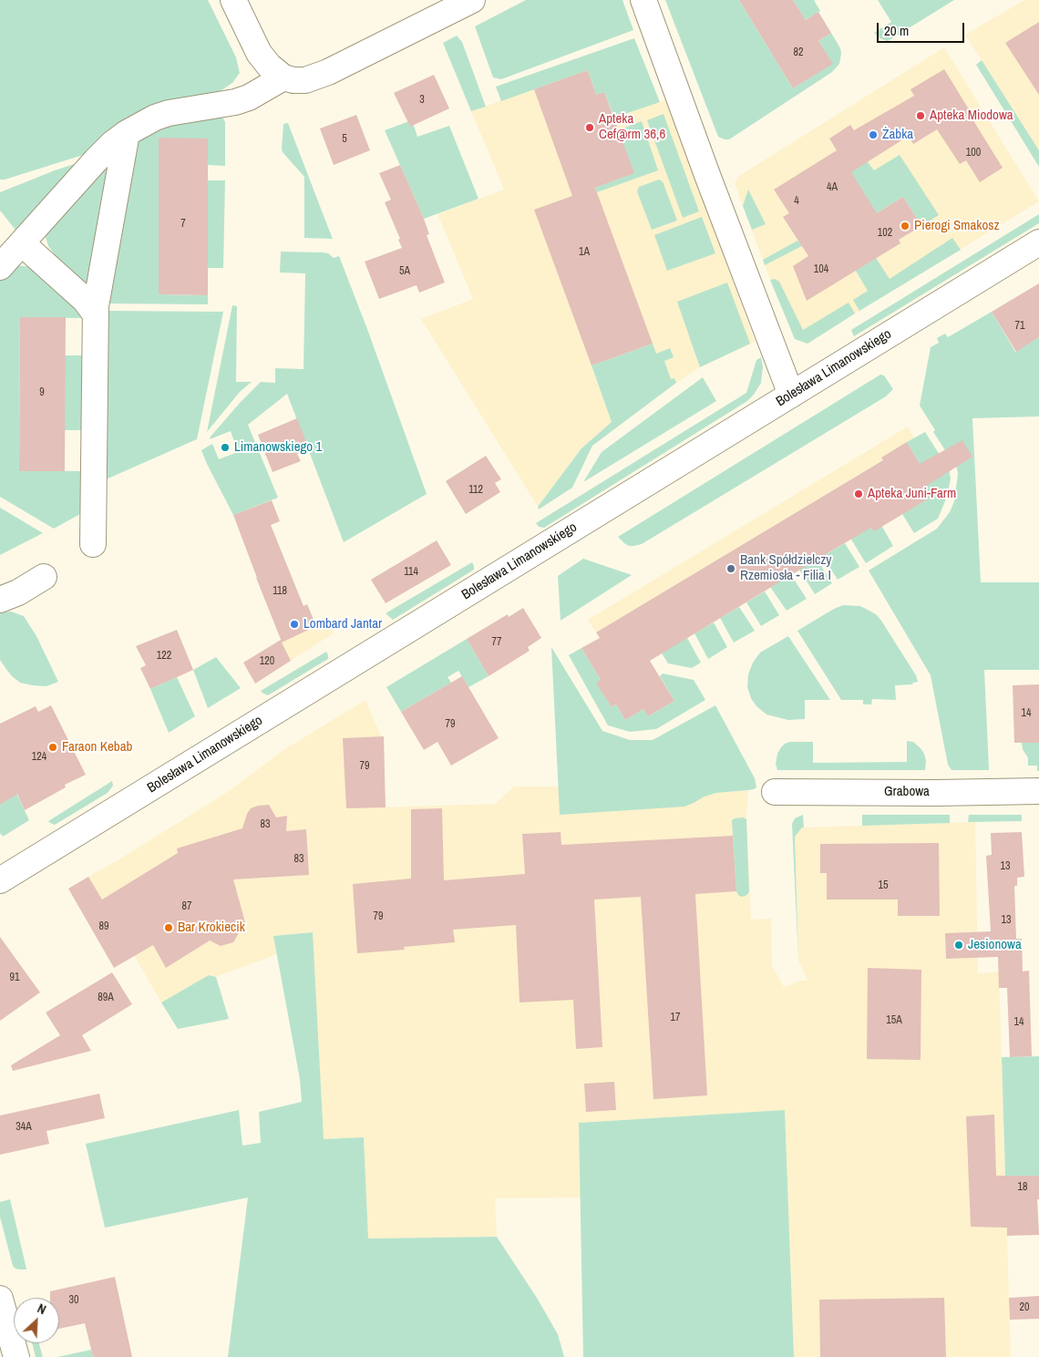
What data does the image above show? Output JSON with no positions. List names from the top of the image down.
{
  "streets": {
    "street": ["Bolesława Limanowskiego", "Grabowa"]
  },
  "places": [
    "Apteka Miodowa",
    "Apteka Cef@rm 36,6",
    "Żabka",
    "Pierogi Smakosz",
    "Limanowskiego 1",
    "Apteka Juni-Farm",
    "Bank Spółdzielczy Rzemiosła - Filia I",
    "Lombard Jantar",
    "Faraon Kebab",
    "Bar Krokiecik",
    "Jesionowa"
  ],
  "house_numbers": [
    "82",
    "3",
    "5",
    "100",
    "4A",
    "4",
    "7",
    "102",
    "1A",
    "104",
    "5A",
    "71",
    "9",
    "112",
    "114",
    "118",
    "77",
    "122",
    "120",
    "14",
    "79",
    "124",
    "79",
    "83",
    "83",
    "13",
    "15",
    "87",
    "79",
    "13",
    "89",
    "91",
    "89A",
    "17",
    "15A",
    "14",
    "34A",
    "18",
    "30",
    "20"
  ],
  "scale_bar": "20 m",
  "north": "top right"
}
